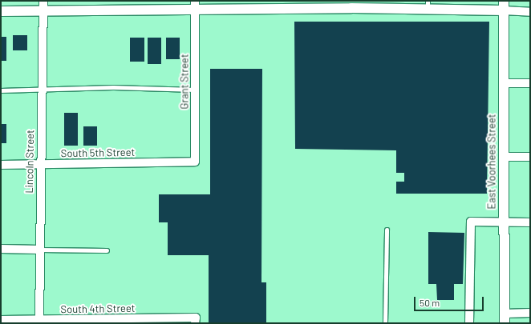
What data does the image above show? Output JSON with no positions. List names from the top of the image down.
{
  "streets": {
    "street": [
      "Grant Street",
      "South 5th Street",
      "Lincoln Street",
      "East Voorhees Street",
      "South 4th Street"
    ]
  },
  "crossings": [
    ["Grant Street", "South 5th Street"],
    ["South 5th Street", "Lincoln Street"],
    ["Lincoln Street", "South 4th Street"]
  ],
  "scale_bar": "50 m"
}
